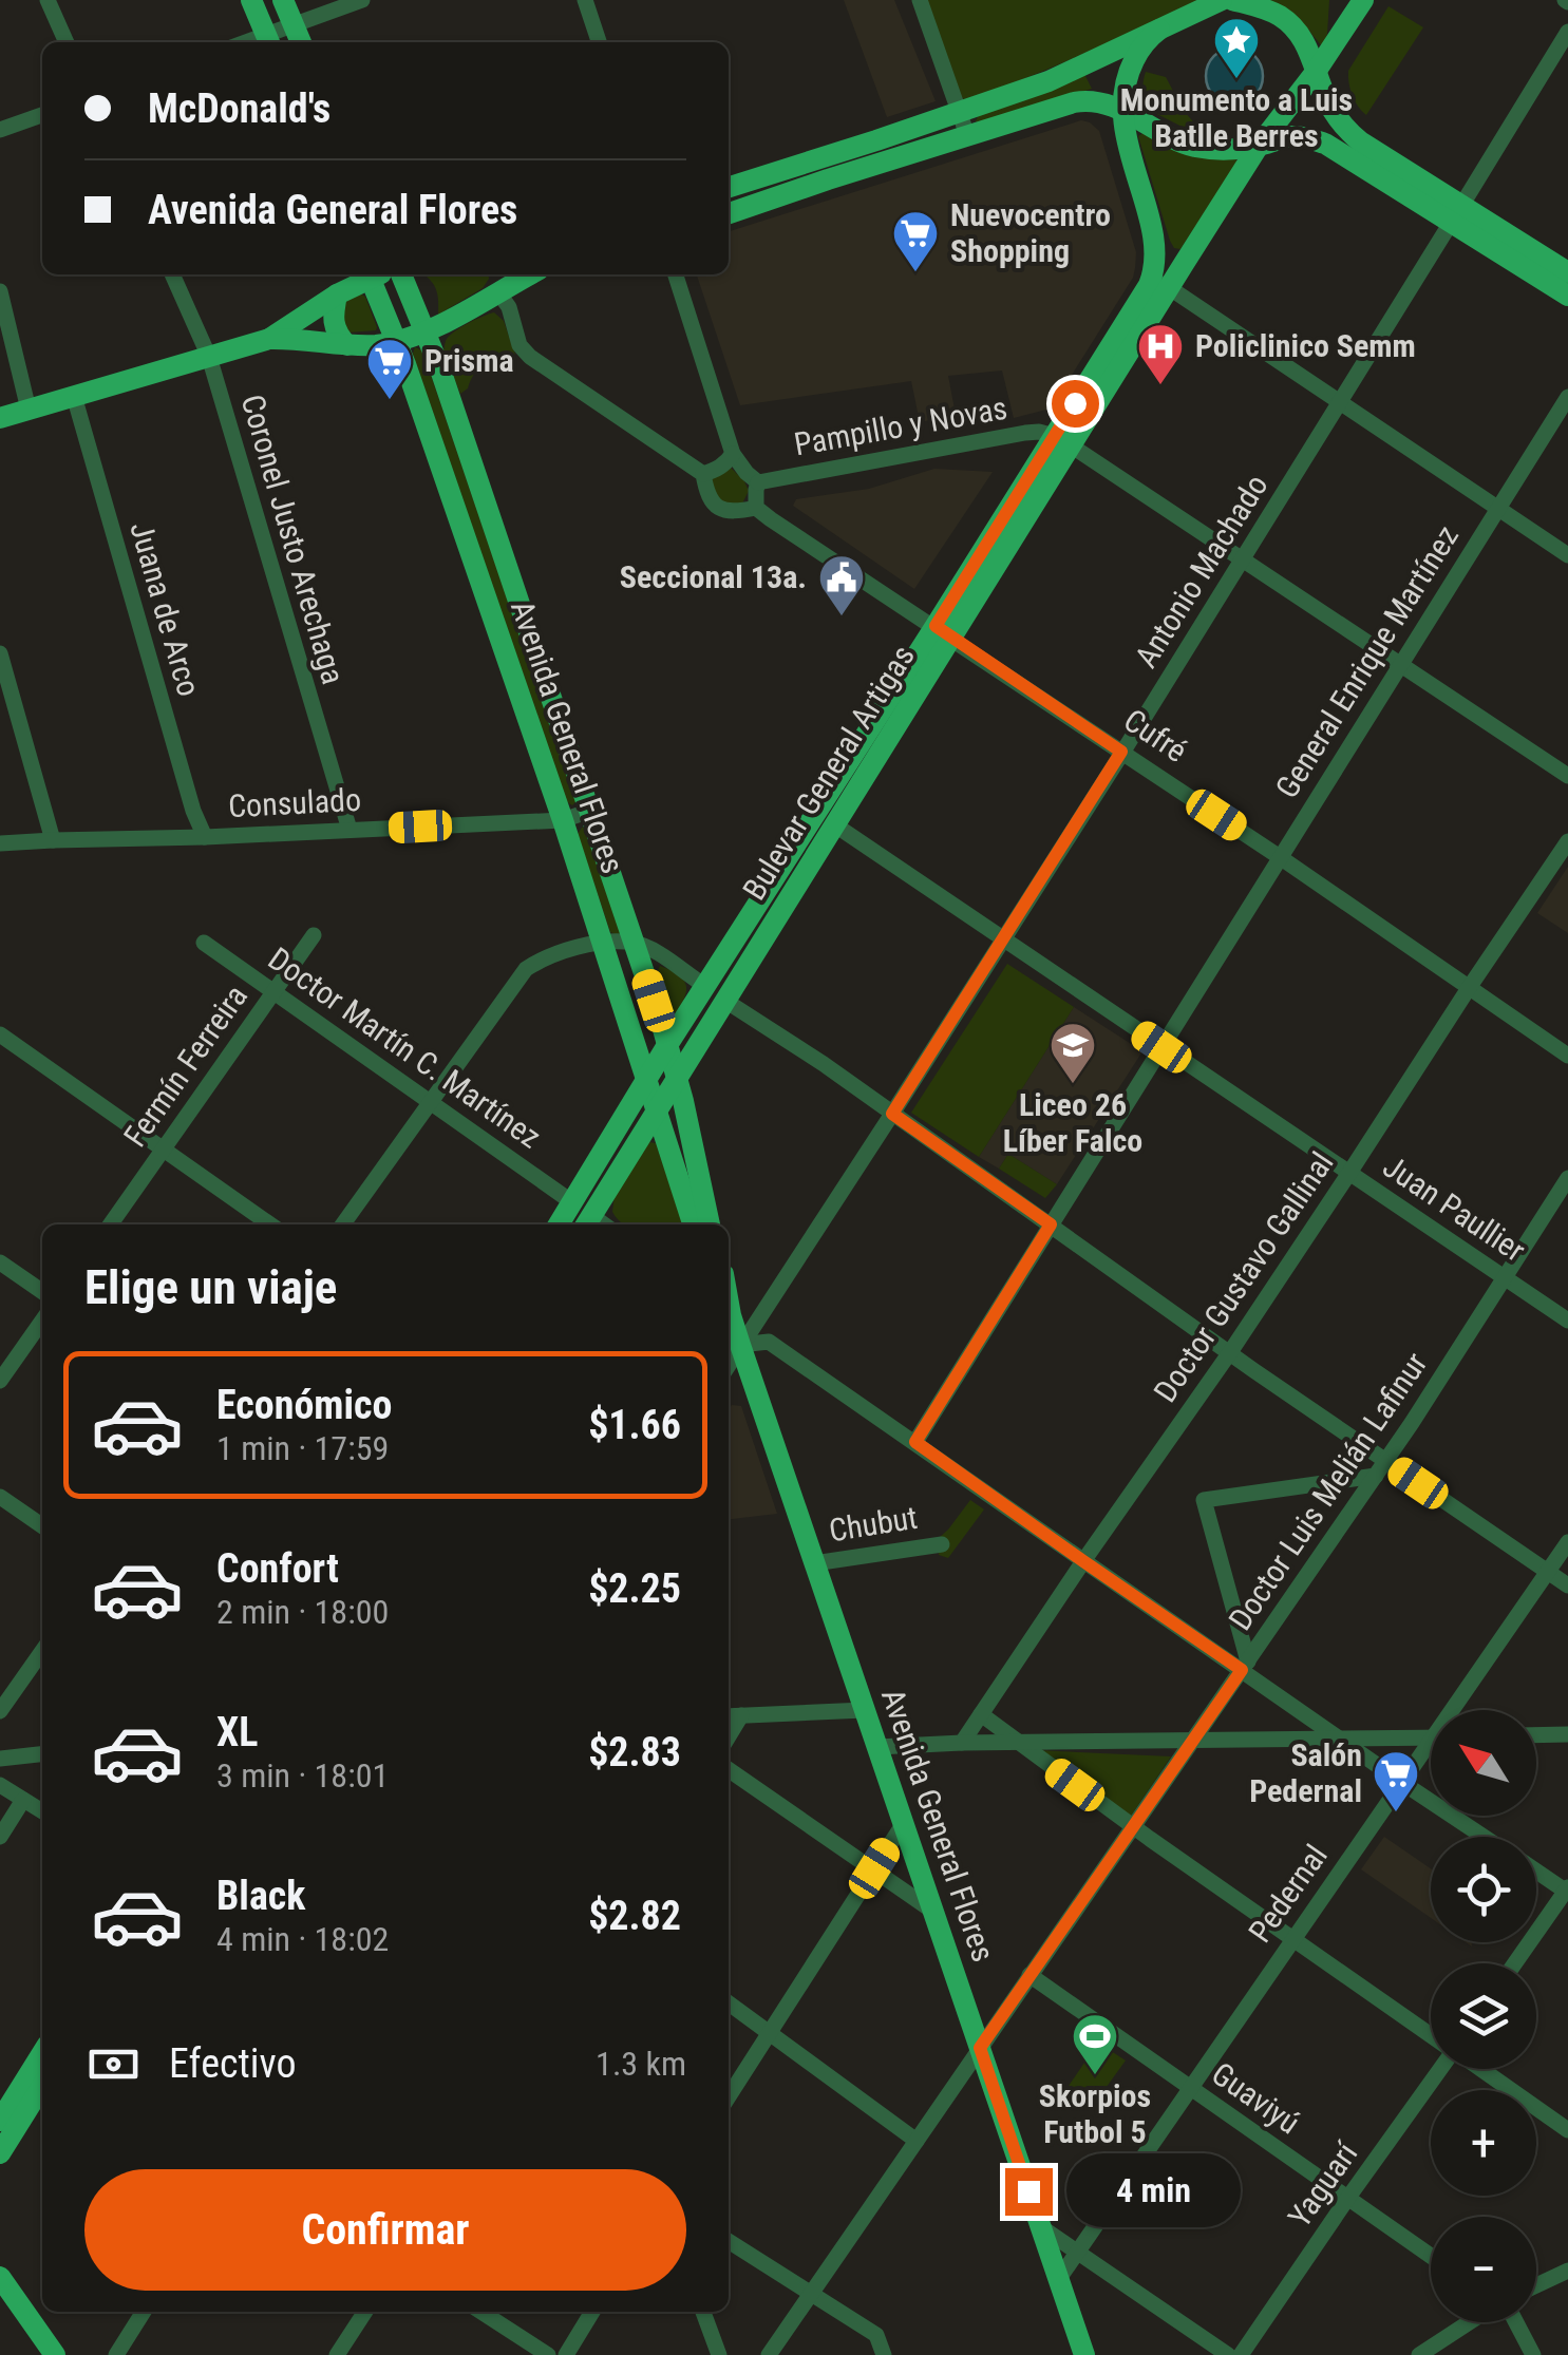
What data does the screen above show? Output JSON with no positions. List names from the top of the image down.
{
  "streets": {
    "main road": ["Cufré", "Avenida General Flores", "Bulevar General Artigas"],
    "street": [
      "Pampillo y Novas",
      "Coronel Justo Arechaga",
      "Antonio Machado",
      "Juana de Arco",
      "General Enrique Martínez",
      "Consulado",
      "Doctor Martín C. Martínez",
      "Fermín Ferreira",
      "Juan Paullier",
      "Doctor Gustavo Gallinal",
      "Doctor Luis Melián Lafinur",
      "Chubut",
      "Pedernal",
      "Guaviyú",
      "Yaguarí"
    ]
  },
  "crossings": [
    ["Pampillo y Novas", "Bulevar General Artigas"],
    ["Coronel Justo Arechaga", "Consulado"],
    ["Antonio Machado", "Cufré"],
    ["Antonio Machado", "Avenida General Flores"],
    ["Antonio Machado", "Juan Paullier"],
    ["Juana de Arco", "Consulado"],
    ["General Enrique Martínez", "Cufré"],
    ["General Enrique Martínez", "Juan Paullier"],
    ["Cufré", "Bulevar General Artigas"],
    ["Cufré", "Doctor Gustavo Gallinal"],
    ["Avenida General Flores", "Bulevar General Artigas"],
    ["Avenida General Flores", "Consulado"],
    ["Avenida General Flores", "Doctor Luis Melián Lafinur"],
    ["Avenida General Flores", "Chubut"],
    ["Avenida General Flores", "Pedernal"],
    ["Bulevar General Artigas", "Doctor Martín C. Martínez"],
    ["Bulevar General Artigas", "Juan Paullier"],
    ["Doctor Martín C. Martínez", "Fermín Ferreira"],
    ["Juan Paullier", "Doctor Gustavo Gallinal"],
    ["Juan Paullier", "Doctor Luis Melián Lafinur"],
    ["Doctor Luis Melián Lafinur", "Guaviyú"],
    ["Pedernal", "Guaviyú"],
    ["Guaviyú", "Yaguarí"]
  ],
  "places": {
    "place": ["Monumento a Luis Batlle Berres"],
    "supermarket": ["Nuevocentro Shopping", "Prisma", "Salón Pedernal"],
    "hospital": ["Policlinico Semm"],
    "public building": ["Seccional 13a."],
    "school or university": ["Liceo 26 Líber Falco"],
    "sports": ["Skorpios Futbol 5"]
  },
  "north": "top left",
  "page": {
    "banner": ["McDonald's", "Avenida General Flores"],
    "heading": "Elige un viaje",
    "list": [
      {
        "name": "Económico",
        "note": "1 min · 17:59",
        "value": "$1.66"
      },
      {
        "name": "Confort",
        "note": "2 min · 18:00",
        "value": "$2.25"
      },
      {
        "name": "XL",
        "note": "3 min · 18:01",
        "value": "$2.83"
      },
      {
        "name": "Black",
        "note": "4 min · 18:02",
        "value": "$2.82"
      }
    ],
    "map_buttons": ["+", "−"],
    "pay": ["Efectivo", "1.3 km"],
    "buttons": "Confirmar",
    "bubble": "4 min"
  }
}
